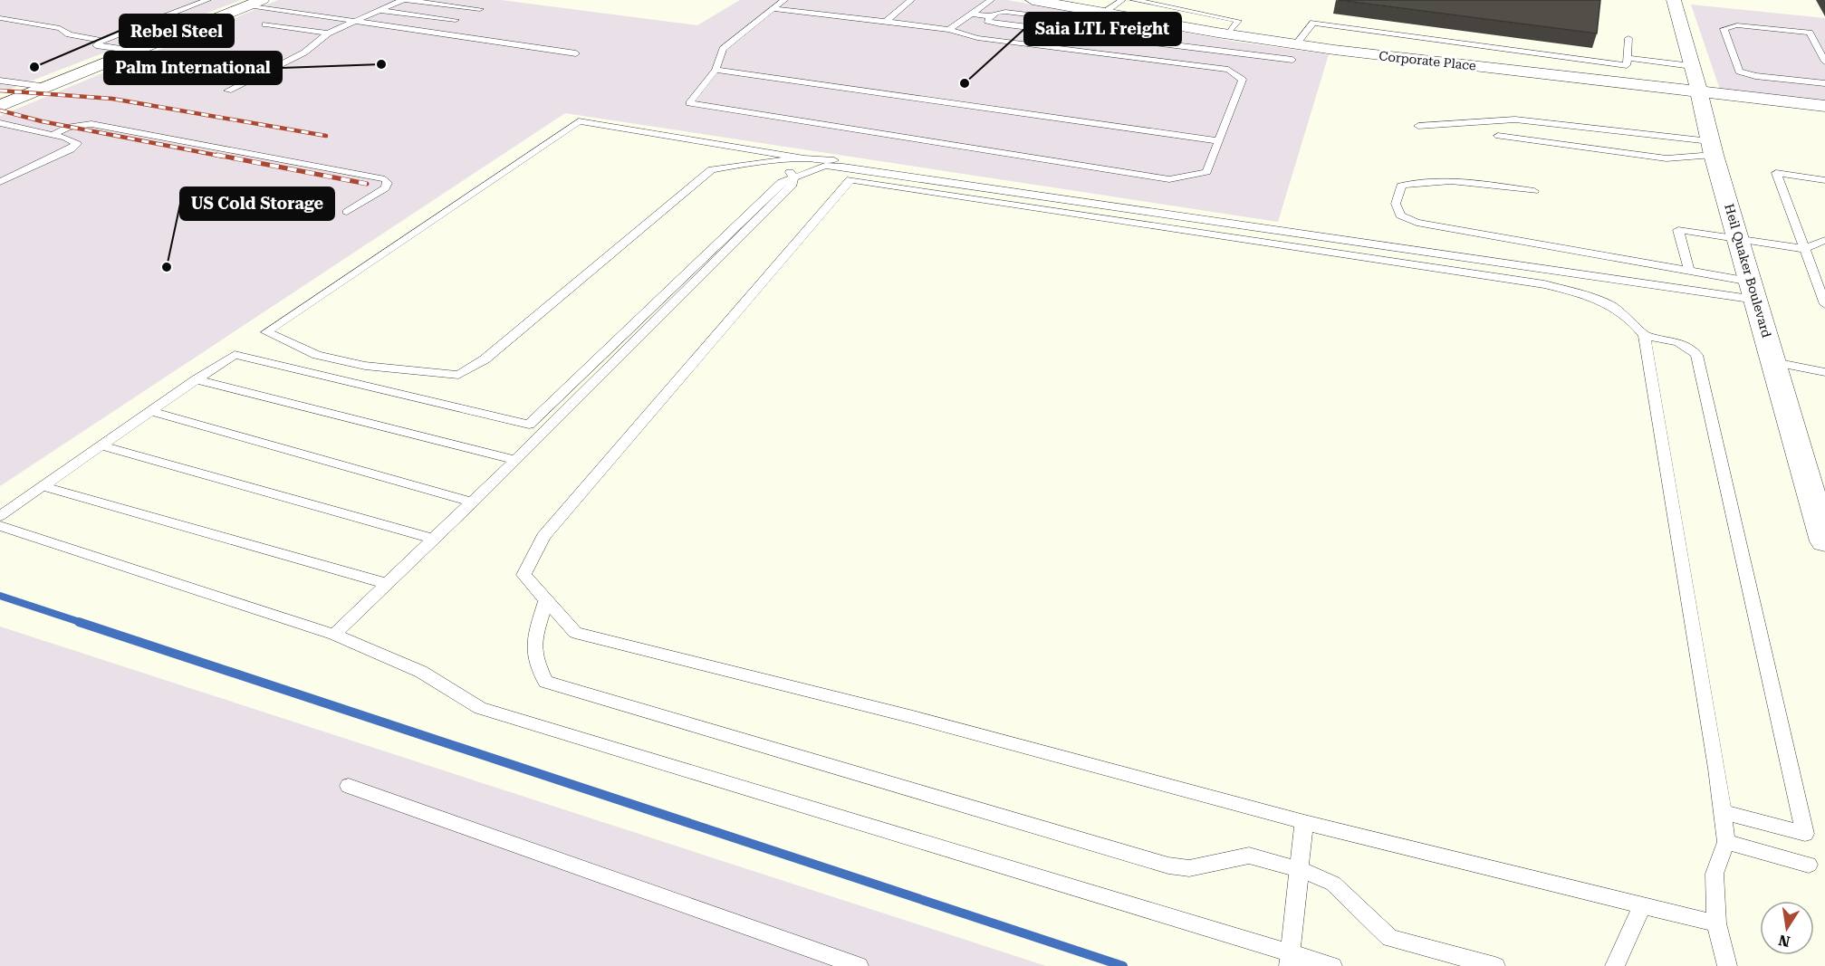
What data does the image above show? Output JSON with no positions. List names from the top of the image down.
{
  "streets": {
    "street": ["Corporate Place", "Heil Quaker Boulevard"]
  },
  "crossings": [
    ["Corporate Place", "Heil Quaker Boulevard"]
  ],
  "places": [
    "Palm International",
    "Rebel Steel",
    "Saia LTL Freight",
    "US Cold Storage"
  ],
  "north": "bottom"
}
